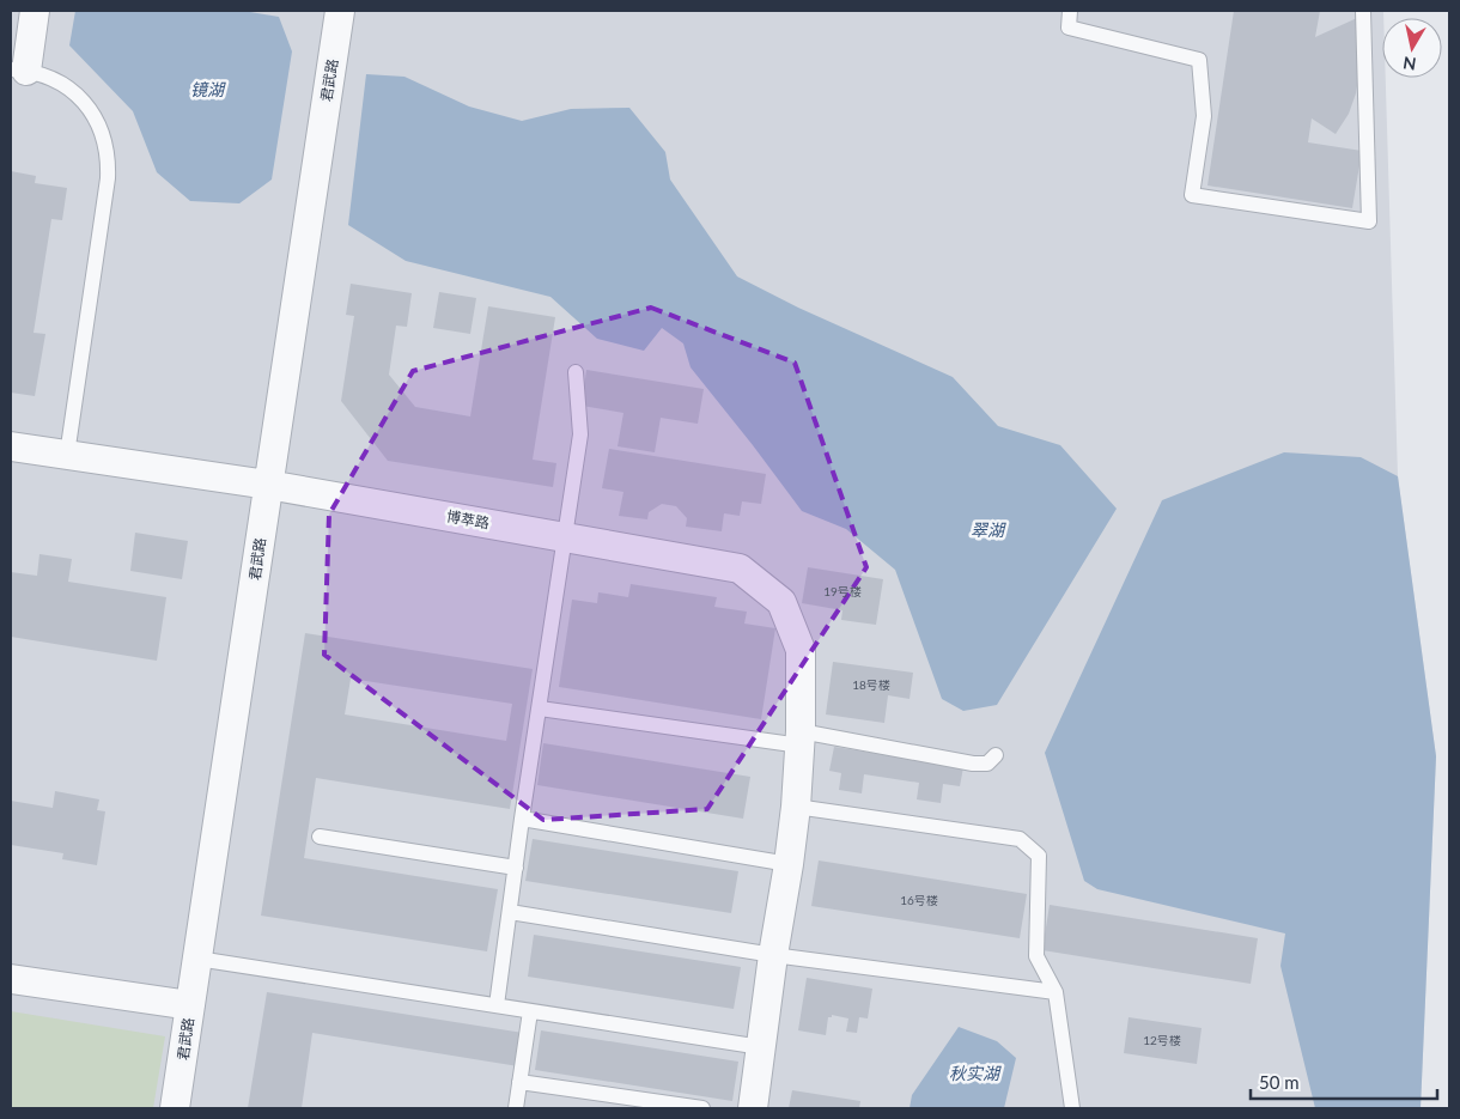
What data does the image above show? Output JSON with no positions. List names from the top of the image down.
{
  "streets": {
    "street": ["君武路", "博萃路"]
  },
  "crossings": [
    ["君武路", "博萃路"]
  ],
  "water": ["镜湖", "翠湖", "秋实湖"],
  "house_numbers": [
    "19号楼",
    "18号楼",
    "16号楼",
    "12号楼"
  ],
  "scale_bar": "50 m",
  "north": "bottom"
}
